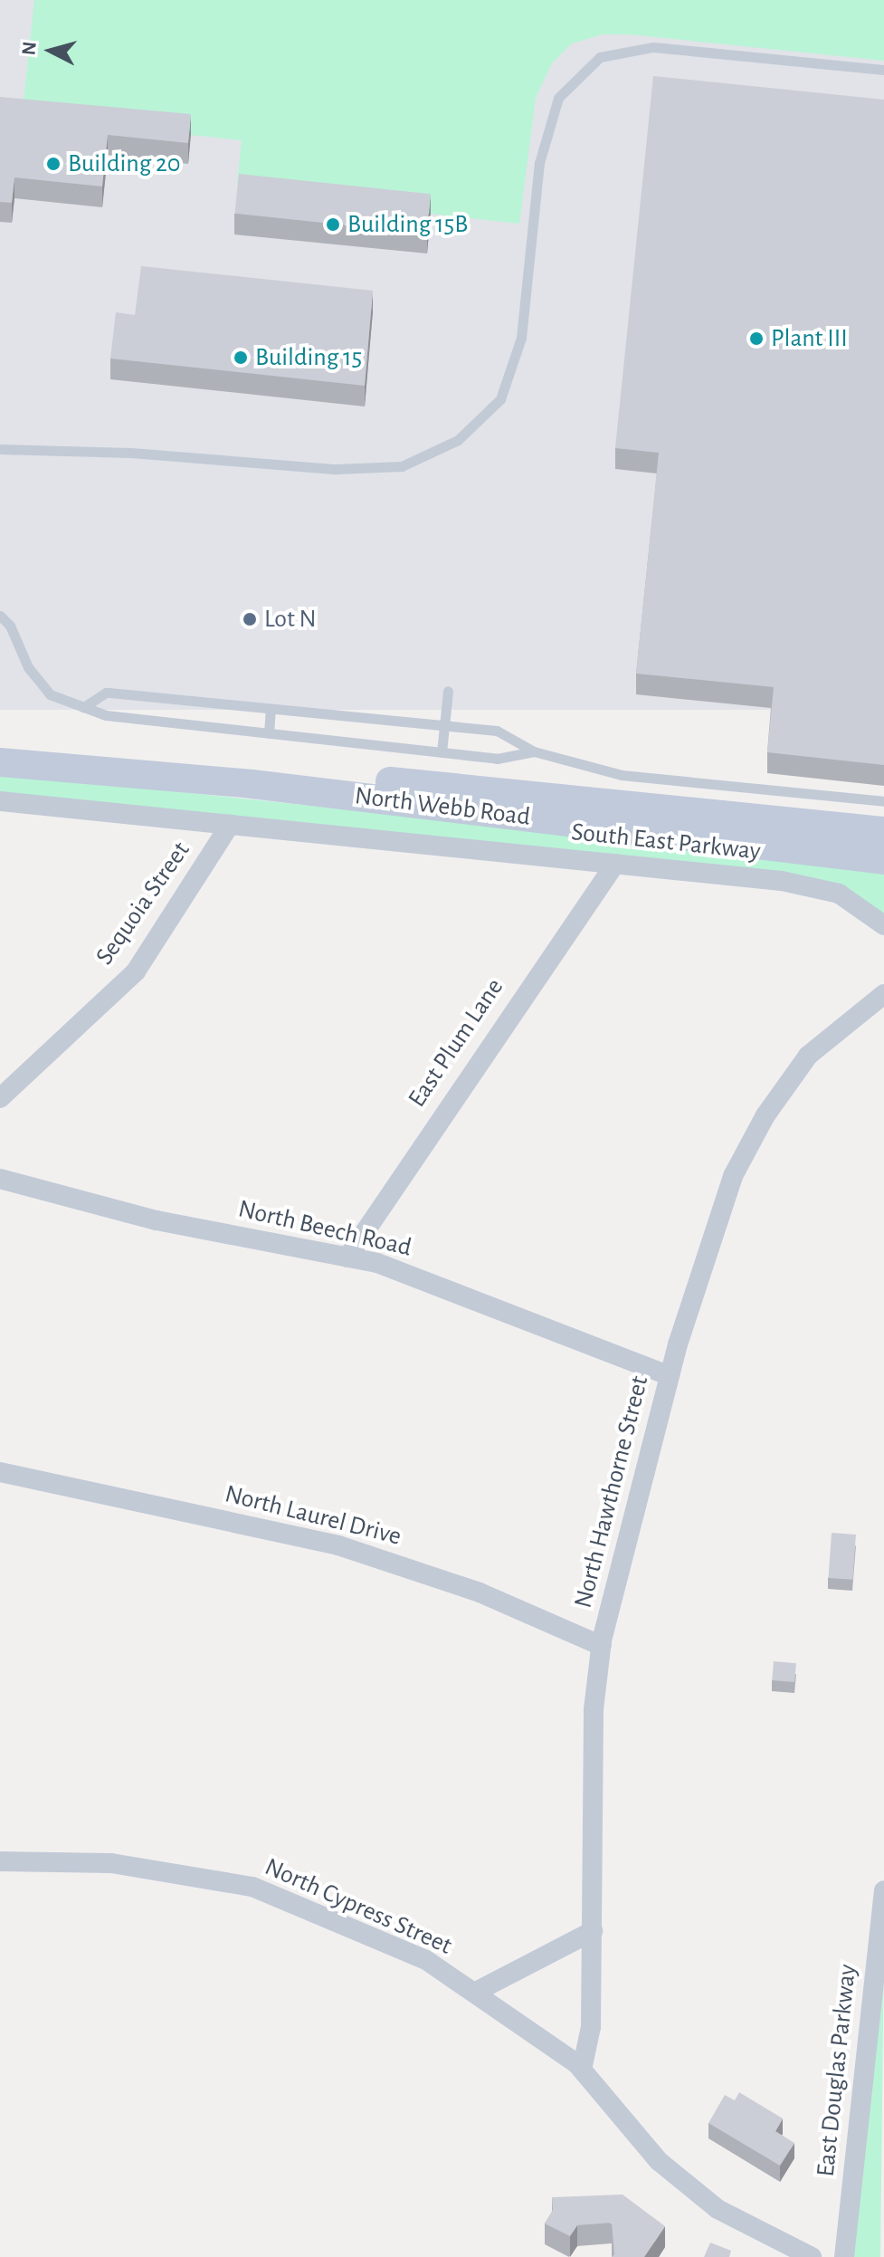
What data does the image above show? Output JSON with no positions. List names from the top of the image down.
{
  "streets": {
    "main road": ["North Webb Road"],
    "street": [
      "South East Parkway",
      "Sequoia Street",
      "East Plum Lane",
      "North Beech Road",
      "North Hawthorne Street",
      "North Laurel Drive",
      "North Cypress Street",
      "East Douglas Parkway"
    ]
  },
  "crossings": [
    ["South East Parkway", "Sequoia Street"],
    ["South East Parkway", "East Plum Lane"],
    ["East Plum Lane", "North Beech Road"],
    ["North Beech Road", "North Hawthorne Street"],
    ["North Hawthorne Street", "North Laurel Drive"],
    ["North Hawthorne Street", "North Cypress Street"]
  ],
  "places": [
    "Building 20",
    "Building 15B",
    "Plant III",
    "Building 15",
    "Lot N"
  ],
  "north": "left"
}
